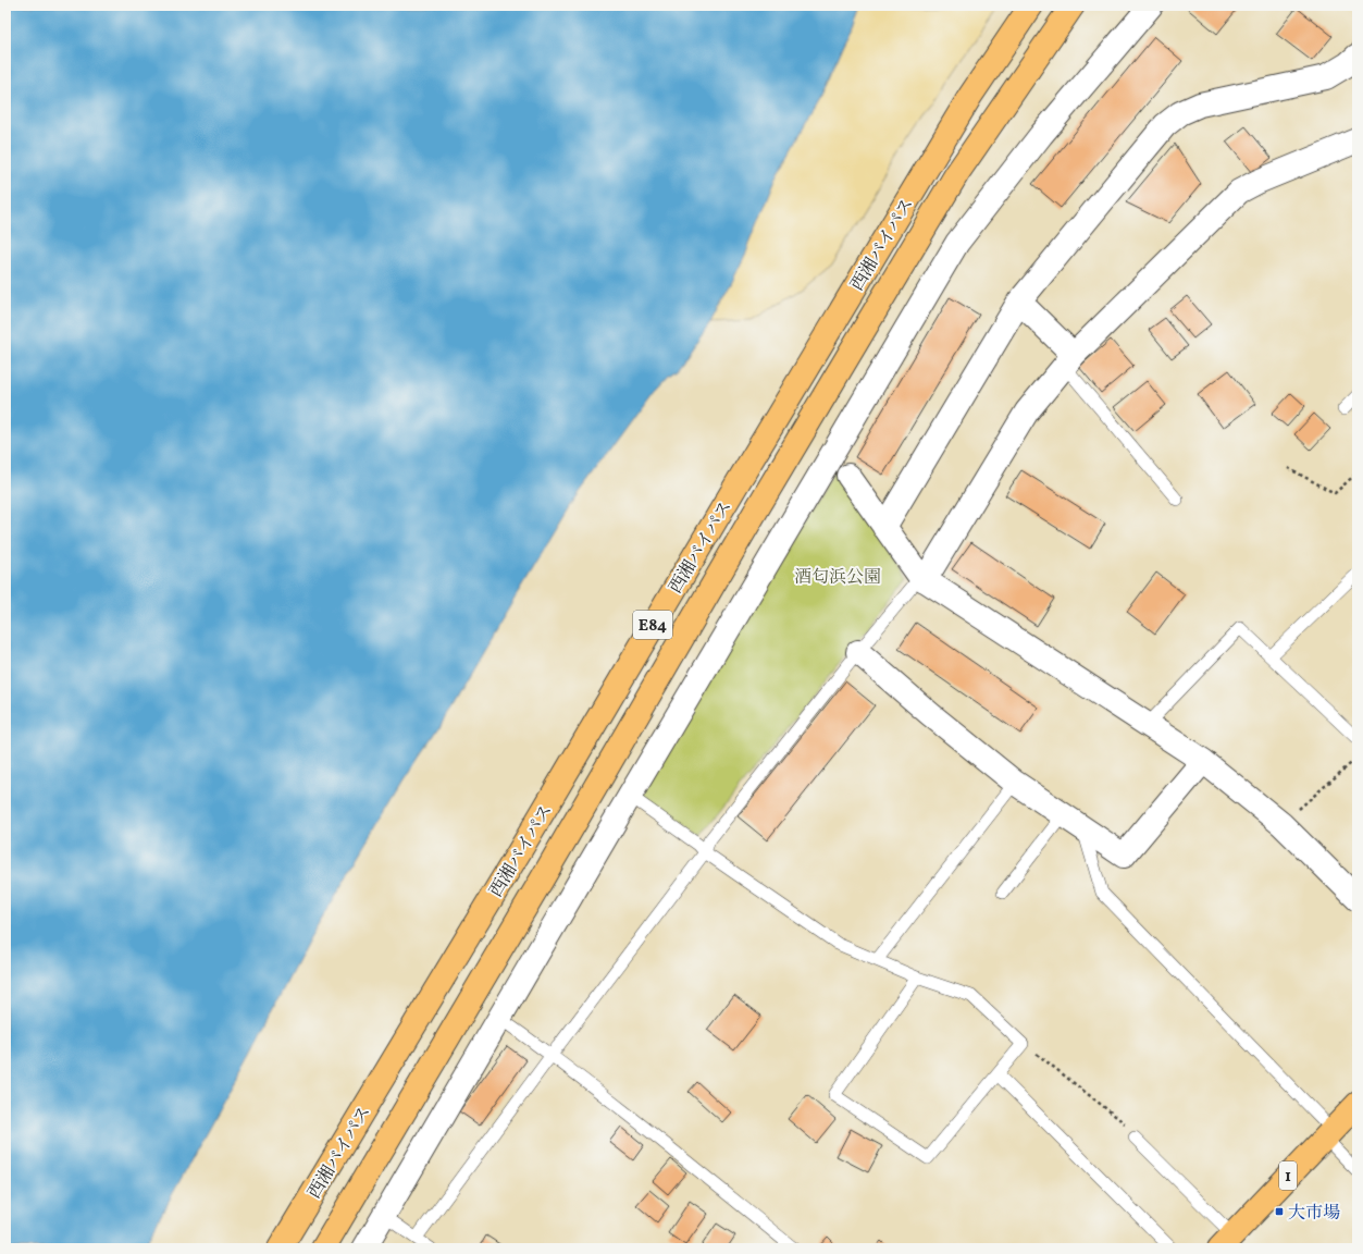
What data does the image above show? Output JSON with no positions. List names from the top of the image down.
{
  "streets": {
    "highway": ["西湘バイパス", "E84", "1"]
  },
  "parks": ["酒匂浜公園"],
  "places": {
    "transit": ["大市場"]
  }
}
